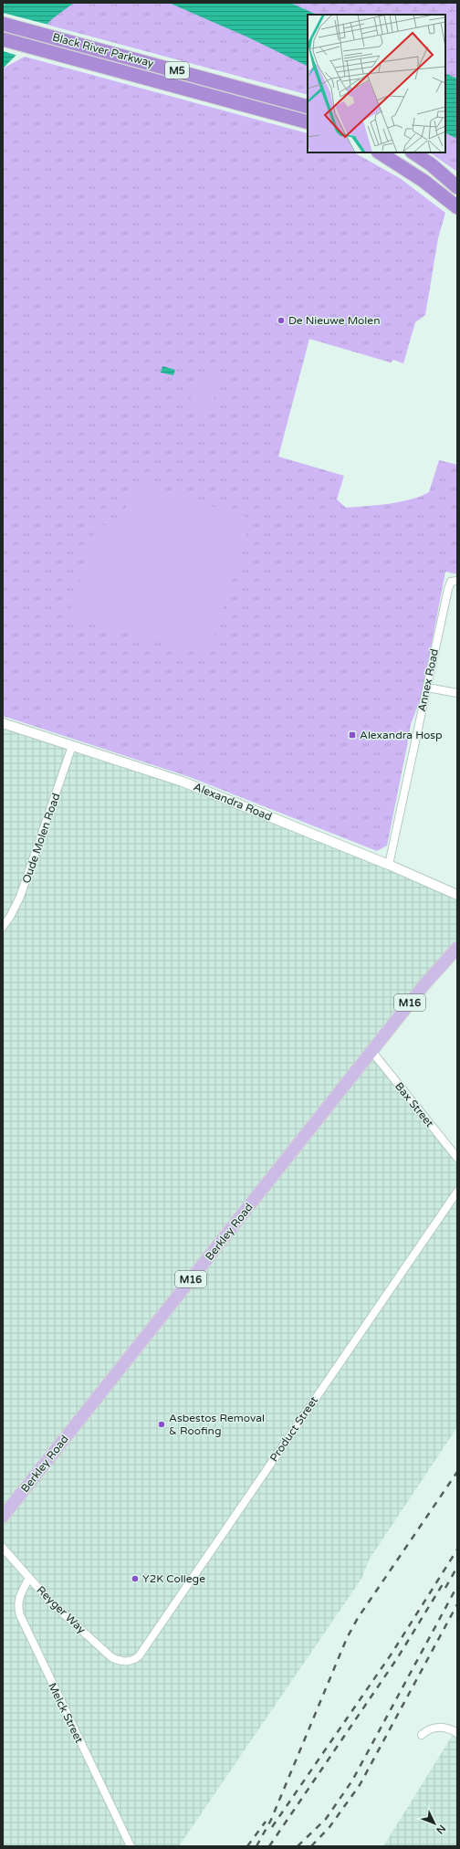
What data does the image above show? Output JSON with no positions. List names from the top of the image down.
{
  "streets": {
    "highway": ["Black River Parkway", "M5"],
    "main road": ["M16", "Berkley Road"],
    "street": [
      "Annex Road",
      "Alexandra Road",
      "Oude Molen Road",
      "Bax Street",
      "Product Street",
      "Reyger Way",
      "Melck Street"
    ]
  },
  "crossings": [
    ["Annex Road", "Alexandra Road"],
    ["Alexandra Road", "Oude Molen Road"],
    ["Bax Street", "Berkley Road"],
    ["Product Street", "Reyger Way"],
    ["Reyger Way", "Melck Street"]
  ],
  "places": {
    "other": ["De Nieuwe Molen", "Asbestos Removal & Roofing", "Y2K College"],
    "transit": ["Alexandra Hosp"]
  },
  "north": "bottom right"
}
